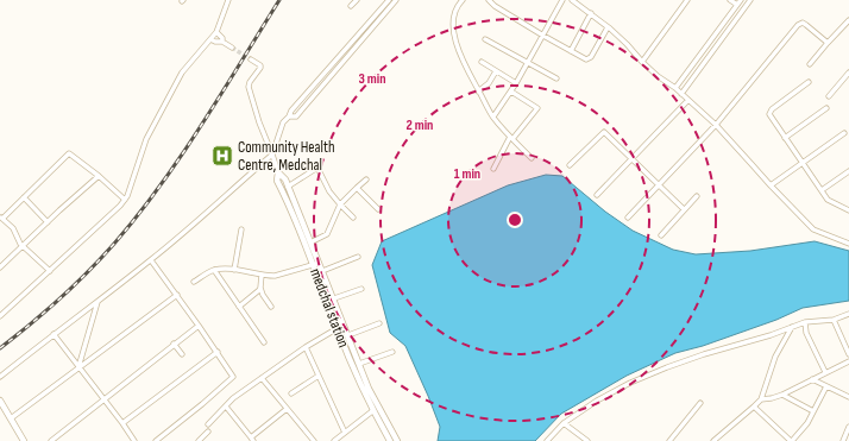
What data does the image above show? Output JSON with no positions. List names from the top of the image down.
{
  "streets": {
    "street": ["medchal station"]
  },
  "places": {
    "hospital": ["Community Health Centre, Medchal"]
  },
  "rings": ["3 min", "2 min", "1 min"]
}
